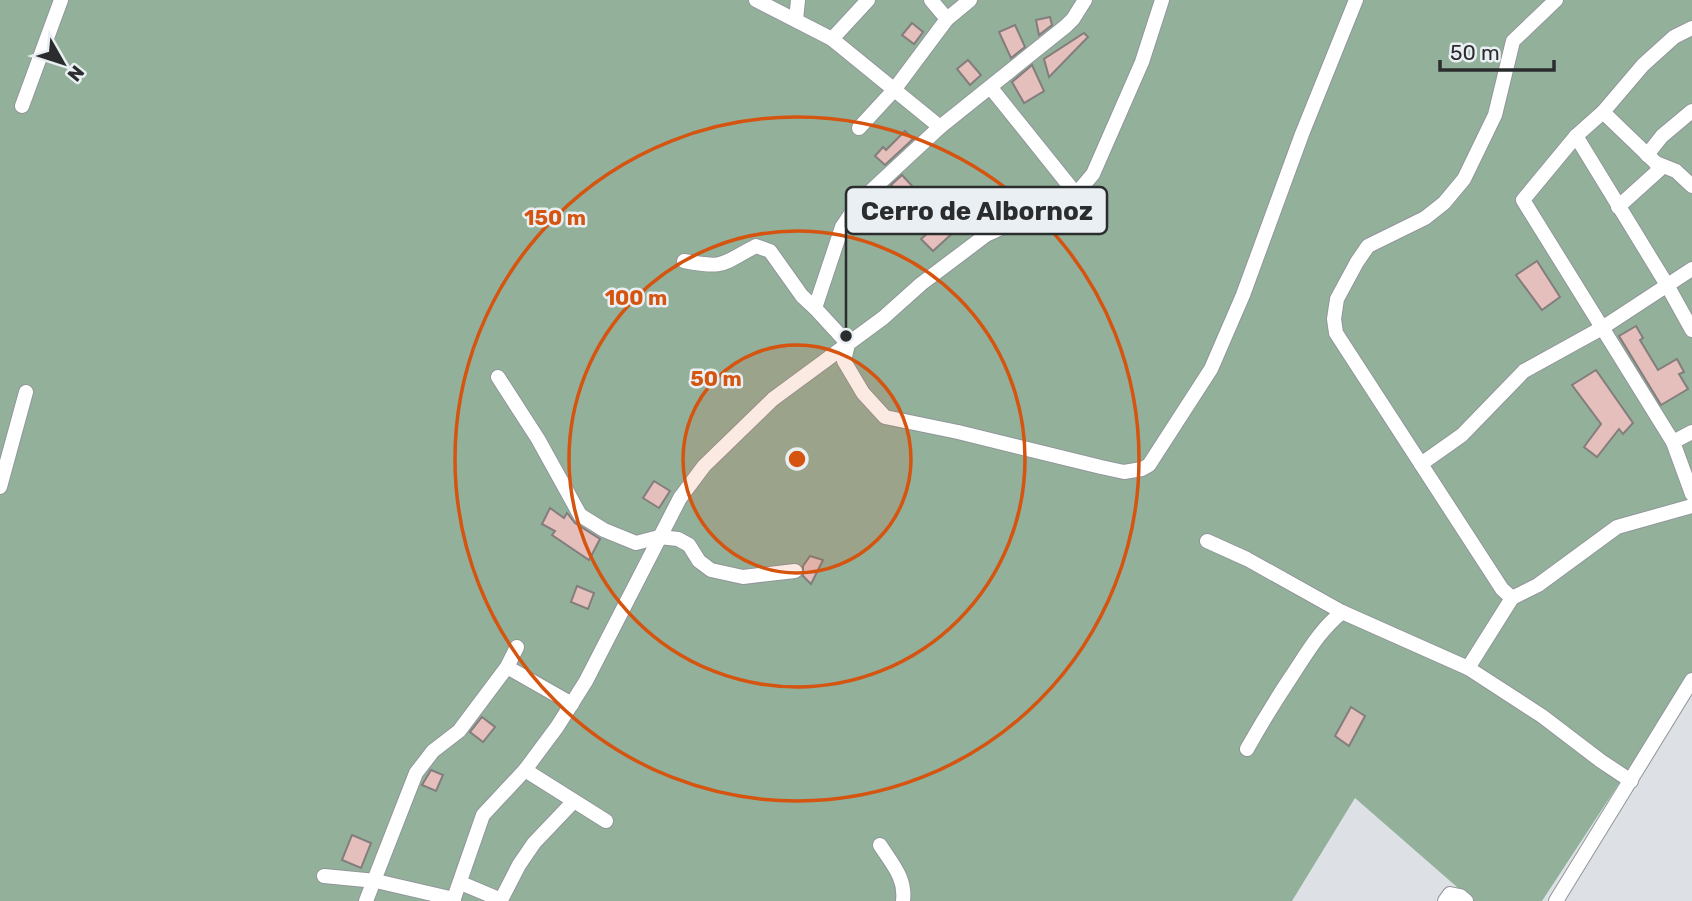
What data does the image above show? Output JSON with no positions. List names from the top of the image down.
{
  "places": ["Cerro de Albornoz"],
  "scale_bar": "50 m",
  "north": "bottom right",
  "rings": ["150 m", "100 m", "50 m"]
}
